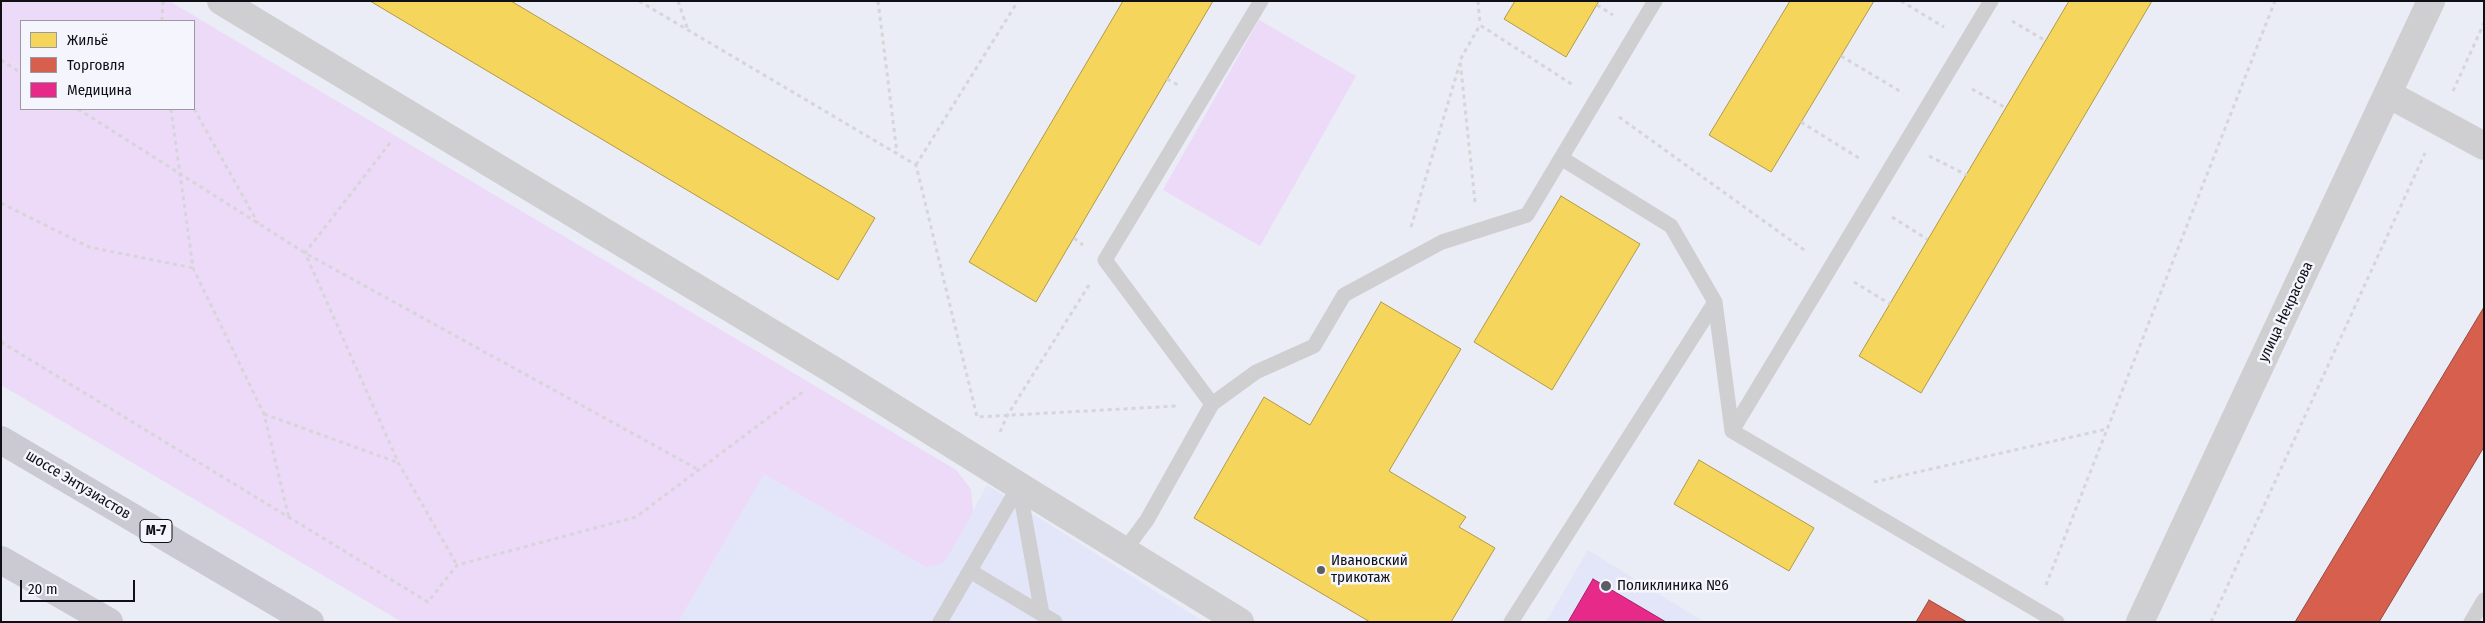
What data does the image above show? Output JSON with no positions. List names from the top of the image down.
{
  "streets": {
    "highway": ["шоссе Энтузиастов", "М-7"],
    "street": ["улица Некрасова"]
  },
  "places": ["Ивановский трикотаж", "Поликлиника №6"],
  "legend": ["Жильё", "Торговля", "Медицина"],
  "scale_bar": "20 m"
}
